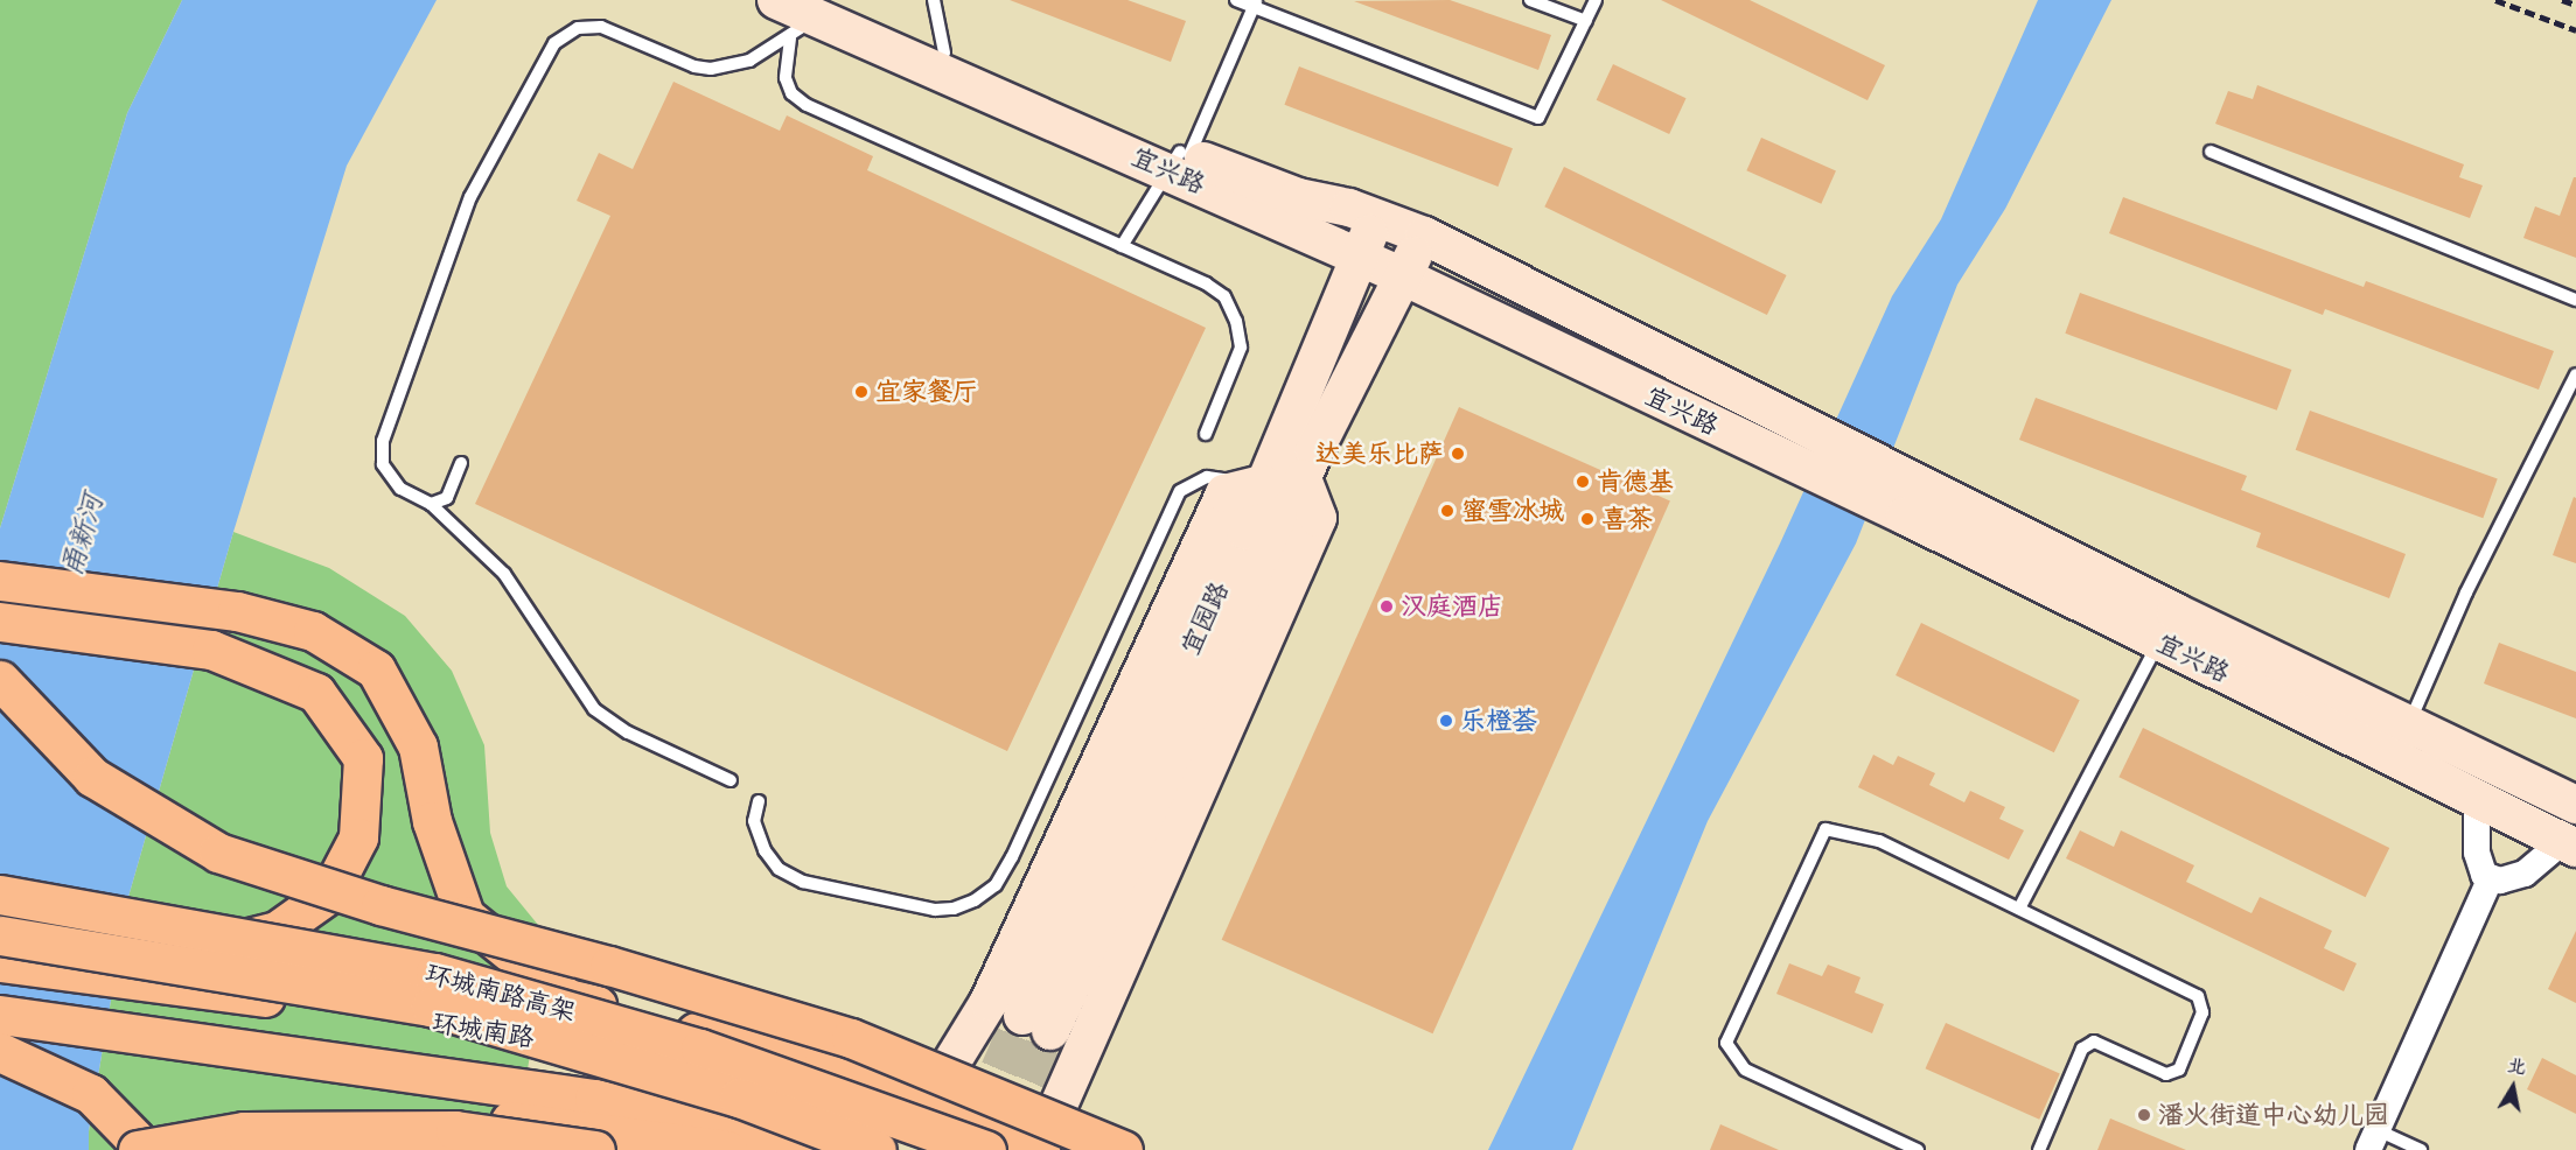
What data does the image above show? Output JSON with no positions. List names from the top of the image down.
{
  "streets": {
    "main road": ["环城南路高架", "环城南路"],
    "street": ["宜兴路", "宜园路"]
  },
  "crossings": [
    ["宜兴路", "宜园路"]
  ],
  "water": ["甬新河"],
  "places": [
    "宜家餐厅",
    "达美乐比萨",
    "肯德基",
    "蜜雪冰城",
    "喜茶",
    "汉庭酒店",
    "乐橙荟",
    "潘火街道中心幼儿园"
  ],
  "north": "top"
}
